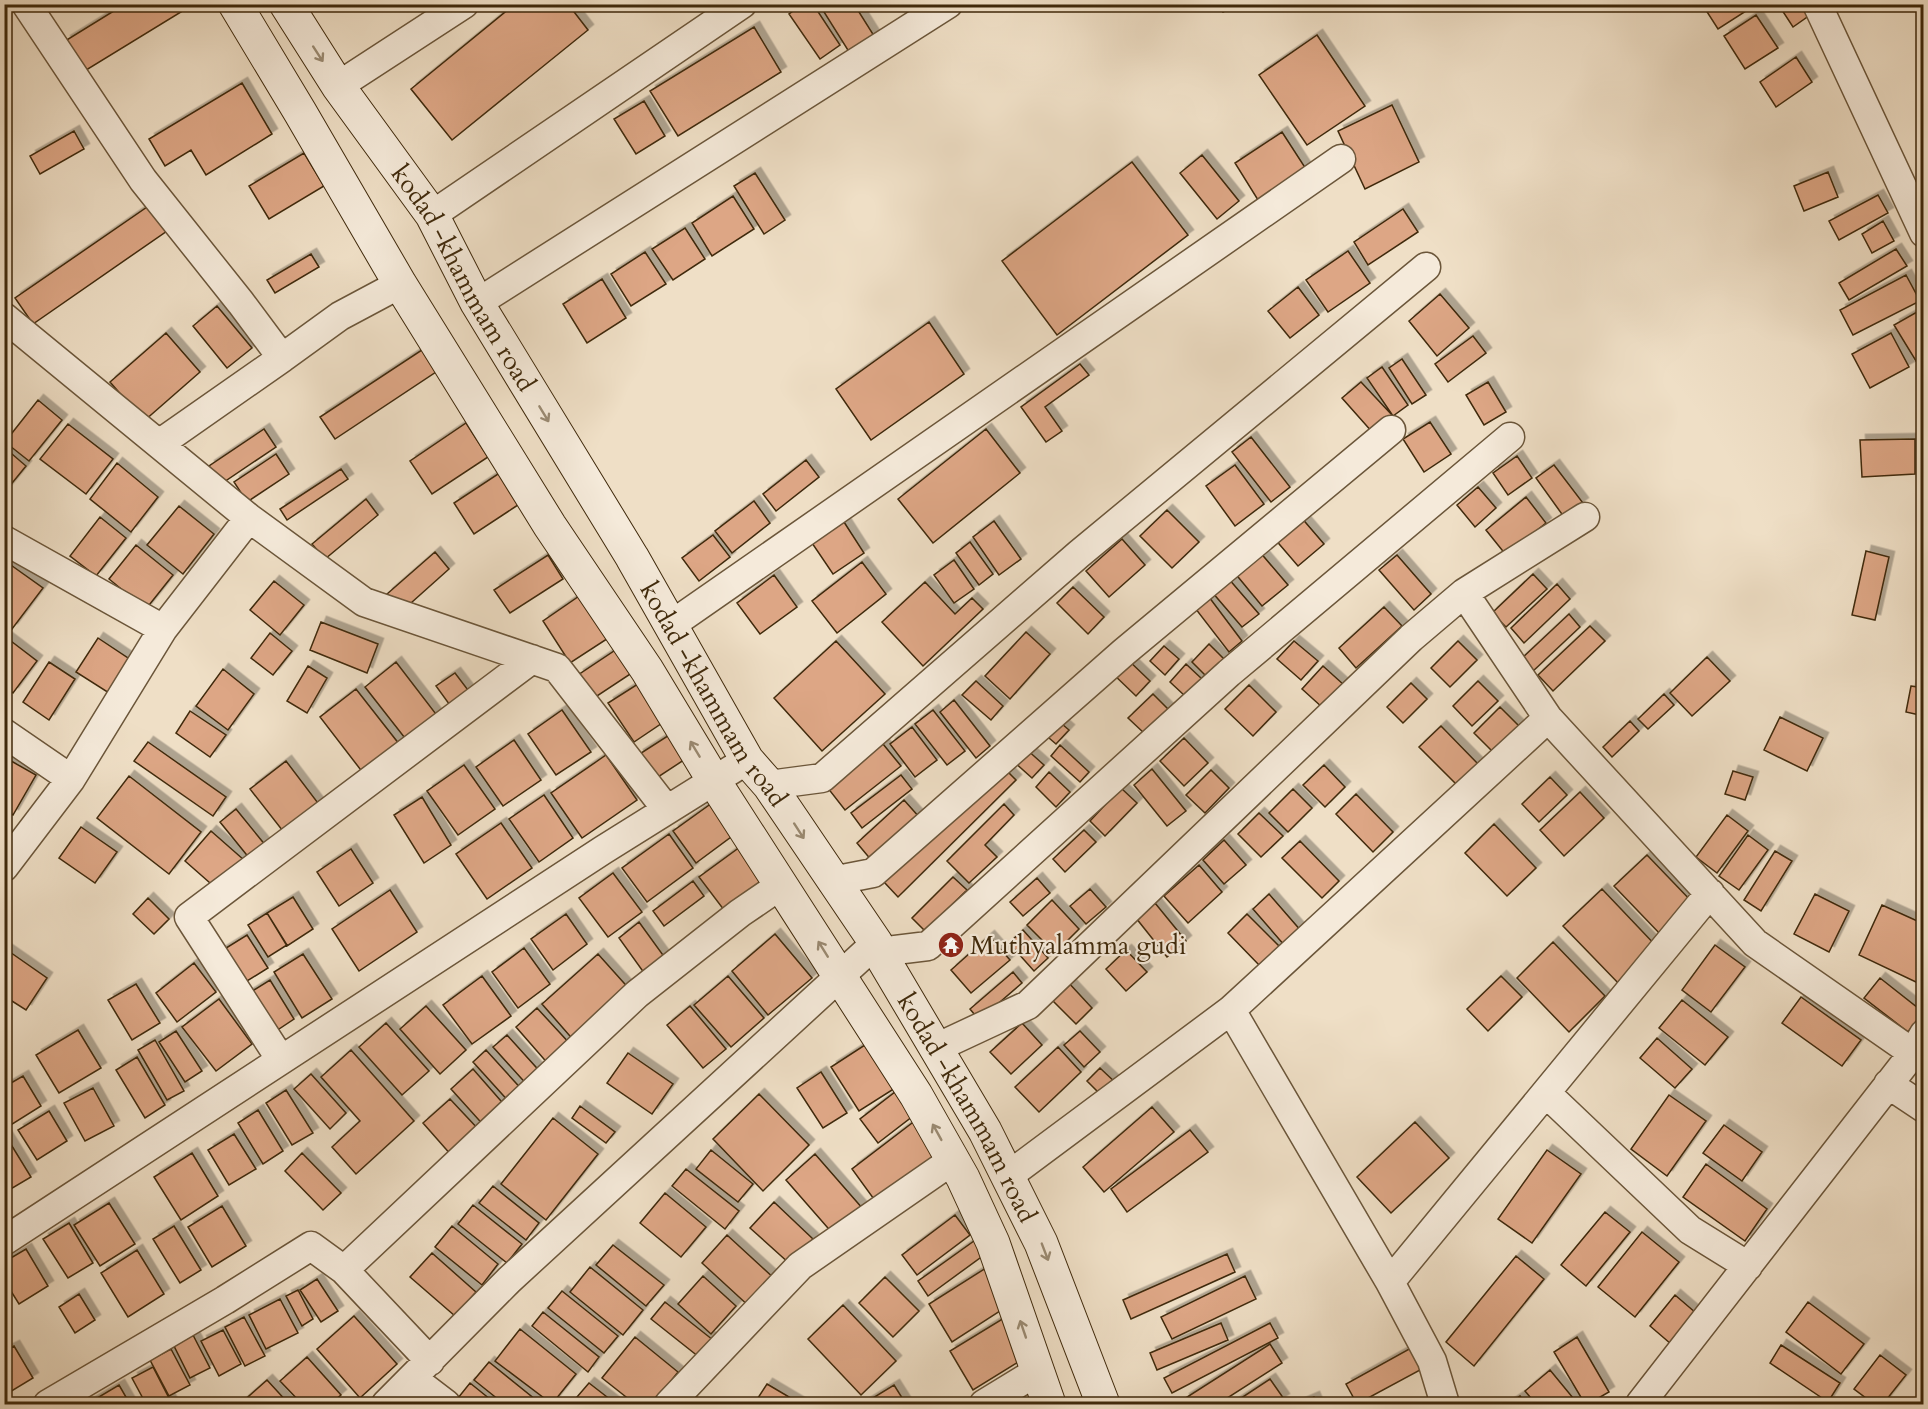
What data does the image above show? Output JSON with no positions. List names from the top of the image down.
{
  "streets": {
    "main road": ["kodad -khammam road"]
  },
  "places": {
    "temple": ["Muthyalamma gudi"]
  }
}
